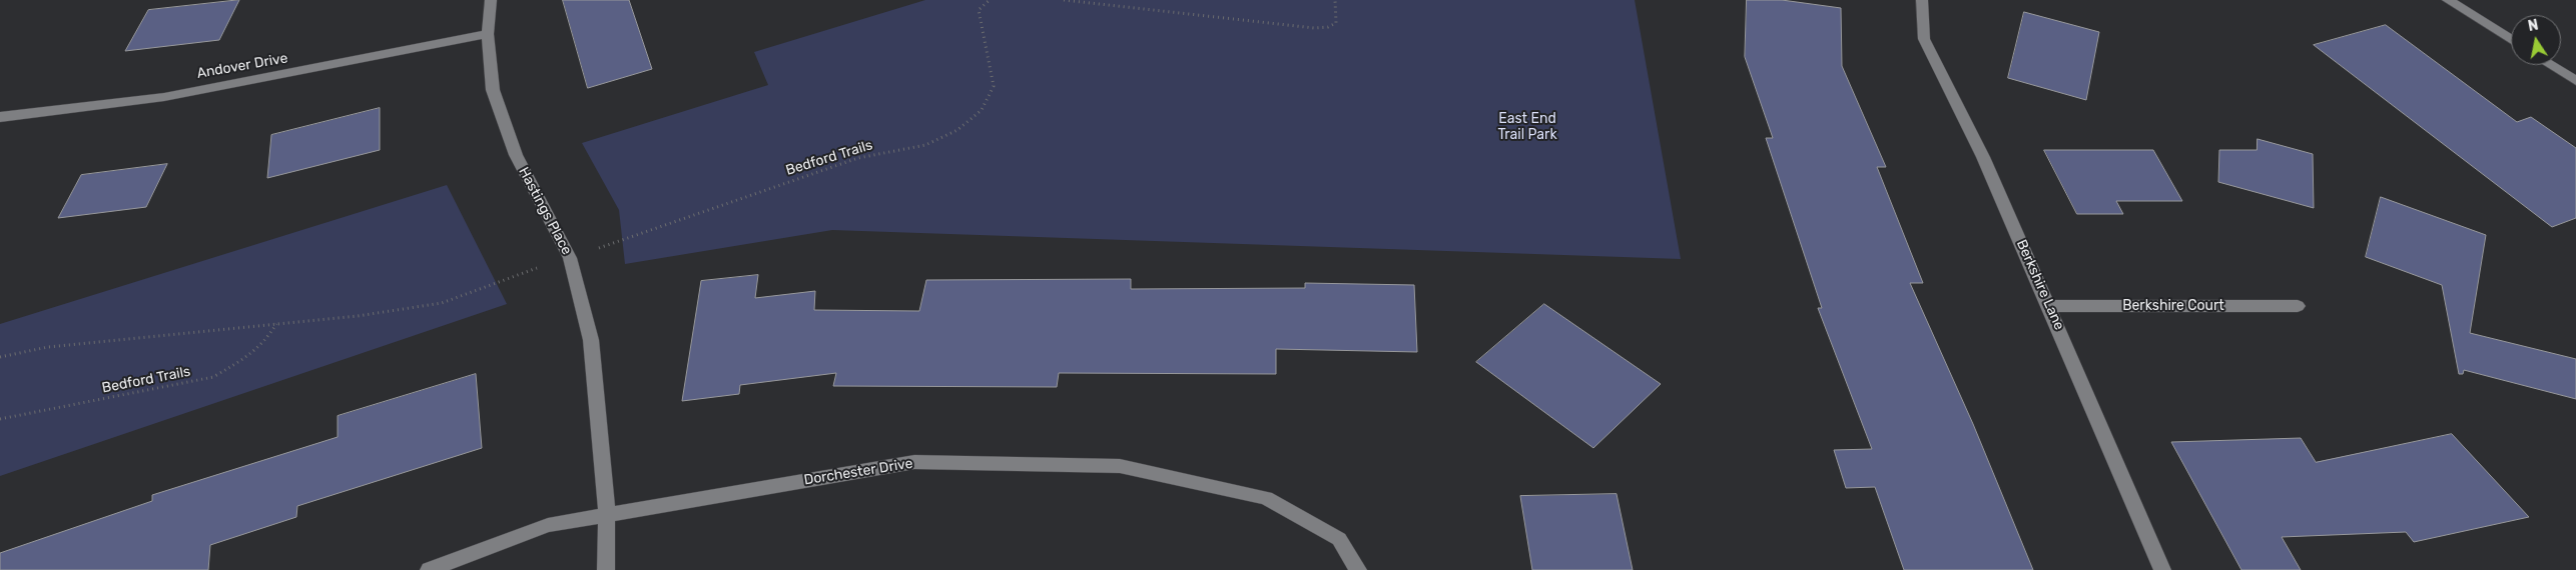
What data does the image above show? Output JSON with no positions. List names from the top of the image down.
{
  "streets": {
    "street": [
      "Andover Drive",
      "Hastings Place",
      "Berkshire Lane",
      "Berkshire Court",
      "Dorchester Drive"
    ],
    "path": ["Bedford Trails"]
  },
  "crossings": [
    ["Andover Drive", "Hastings Place"],
    ["Hastings Place", "Dorchester Drive"],
    ["Berkshire Lane", "Berkshire Court"]
  ],
  "parks": ["East End Trail Park"],
  "north": "top"
}
